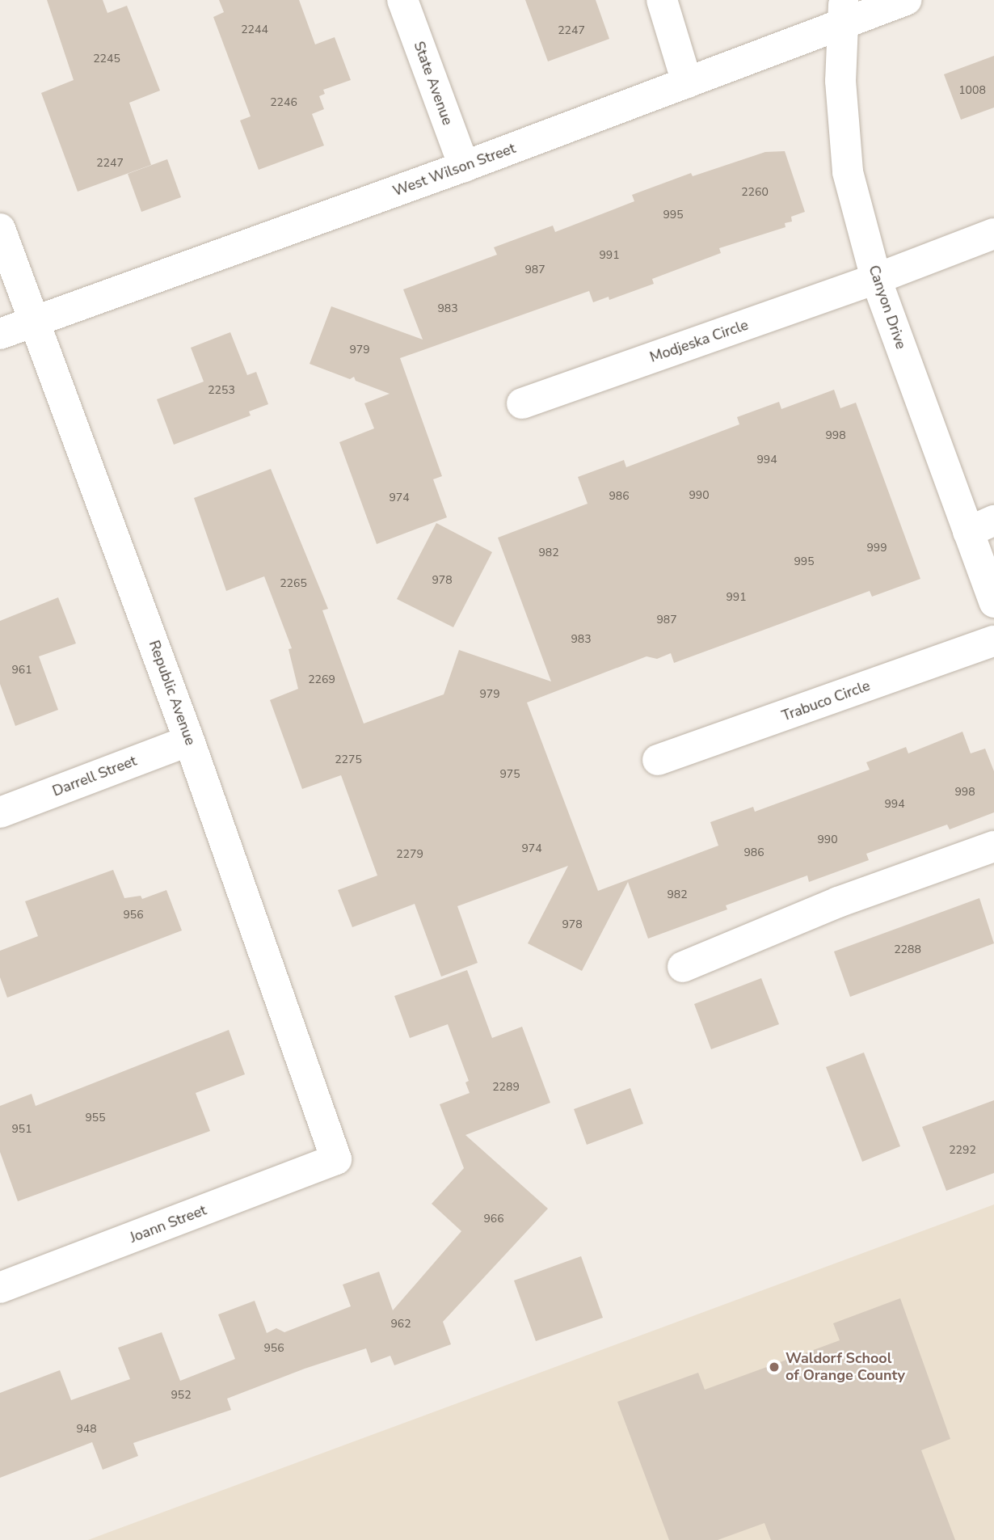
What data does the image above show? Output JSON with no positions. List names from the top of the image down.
{
  "streets": {
    "street": [
      "State Avenue",
      "West Wilson Street",
      "Canyon Drive",
      "Modjeska Circle",
      "Republic Avenue",
      "Trabuco Circle",
      "Darrell Street",
      "Joann Street"
    ]
  },
  "crossings": [
    ["State Avenue", "West Wilson Street"],
    ["West Wilson Street", "Canyon Drive"],
    ["West Wilson Street", "Republic Avenue"],
    ["Canyon Drive", "Modjeska Circle"],
    ["Republic Avenue", "Darrell Street"],
    ["Republic Avenue", "Joann Street"]
  ],
  "places": ["Waldorf School of Orange County"],
  "house_numbers": [
    "2244",
    "2247",
    "2245",
    "1008",
    "2246",
    "2247",
    "2260",
    "995",
    "991",
    "987",
    "983",
    "979",
    "2253",
    "998",
    "994",
    "990",
    "986",
    "974",
    "999",
    "982",
    "995",
    "978",
    "2265",
    "991",
    "987",
    "983",
    "961",
    "2269",
    "979",
    "2275",
    "975",
    "998",
    "994",
    "990",
    "974",
    "986",
    "2279",
    "982",
    "956",
    "978",
    "2288",
    "2289",
    "955",
    "951",
    "2292",
    "966",
    "962",
    "956",
    "952",
    "948"
  ]
}
